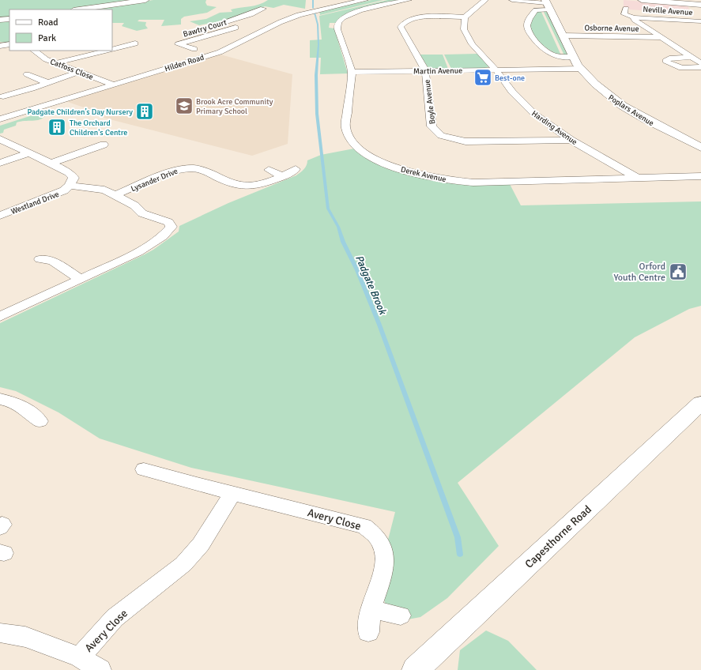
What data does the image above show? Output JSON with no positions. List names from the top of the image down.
{
  "streets": {
    "street": [
      "Neville Avenue",
      "Bawtry Court",
      "Osborne Avenue",
      "Hilden Road",
      "Catfoss Close",
      "Martin Avenue",
      "Boyle Avenue",
      "Poplars Avenue",
      "Harding Avenue",
      "Derek Avenue",
      "Lysander Drive",
      "Westland Drive",
      "Avery Close",
      "Capesthorne Road"
    ]
  },
  "crossings": [
    ["Neville Avenue", "Osborne Avenue"],
    ["Osborne Avenue", "Poplars Avenue"],
    ["Hilden Road", "Catfoss Close"],
    ["Martin Avenue", "Boyle Avenue"],
    ["Martin Avenue", "Poplars Avenue"],
    ["Martin Avenue", "Harding Avenue"],
    ["Martin Avenue", "Derek Avenue"],
    ["Boyle Avenue", "Harding Avenue"],
    ["Harding Avenue", "Derek Avenue"],
    ["Lysander Drive", "Westland Drive"]
  ],
  "water": ["Padgate Brook"],
  "places": {
    "supermarket": ["Best-one"],
    "school or university": ["Brook Acre Community Primary School"],
    "building": ["Padgate Children’s Day Nursery", "The Orchard Children's Centre"],
    "public building": ["Orford Youth Centre"]
  },
  "legend": ["Road", "Park"]
}
